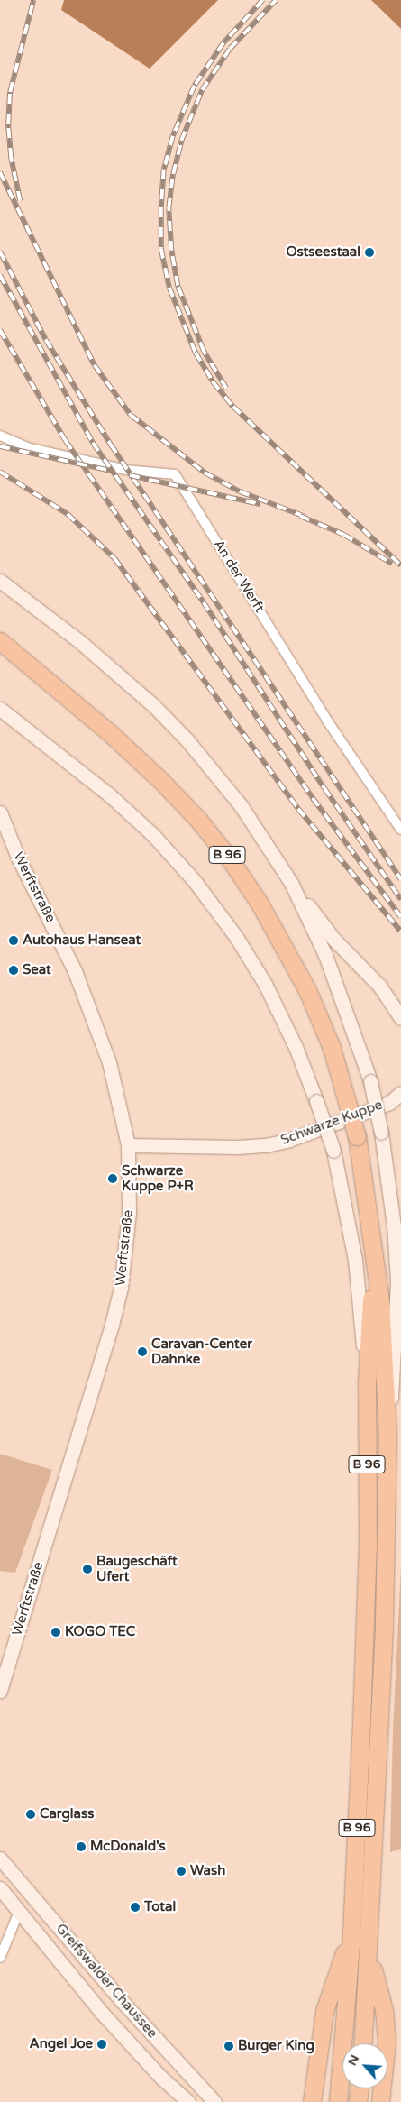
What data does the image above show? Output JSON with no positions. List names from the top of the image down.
{
  "streets": {
    "highway": ["B 96"],
    "main road": ["Werftstraße", "Schwarze Kuppe", "Greifswalder Chaussee"],
    "street": ["An der Werft"]
  },
  "crossings": [
    ["Werftstraße", "Schwarze Kuppe"]
  ],
  "places": [
    "Ostseestaal",
    "Autohaus Hanseat",
    "Seat",
    "Schwarze Kuppe P+R",
    "Caravan-Center Dahnke",
    "Baugeschäft Ufert",
    "KOGO TEC",
    "Carglass",
    "McDonald's",
    "Wash",
    "Total",
    "Angel Joe",
    "Burger King"
  ],
  "north": "top left"
}
